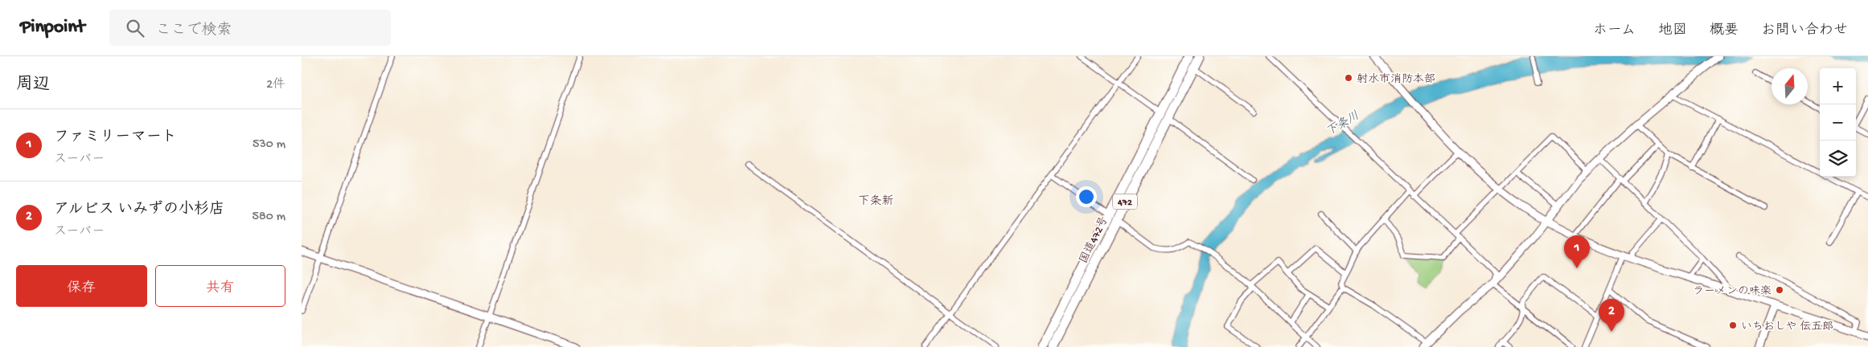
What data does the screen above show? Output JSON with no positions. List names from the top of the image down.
{
  "streets": {
    "highway": ["472", "国道472号"]
  },
  "districts": ["下条新"],
  "water": ["下条川"],
  "places": ["射水市消防本部", "ラーメンの味楽", "いちおしや 伝五郎"],
  "north": "top",
  "page": {
    "header": "Pinpoint",
    "search": "ここで検索",
    "nav": [
      "ホーム",
      "地図",
      "概要",
      "お問い合わせ"
    ],
    "heading": ["周辺", "2件"],
    "map_buttons": ["+", "−"],
    "list": [
      {
        "mark": "1",
        "name": "ファミリーマート",
        "note": "スーパー",
        "value": "530 m"
      },
      {
        "mark": "2",
        "name": "アルビス いみずの小杉店",
        "note": "スーパー",
        "value": "580 m"
      }
    ],
    "pins": ["1", "2"],
    "buttons": ["保存", "共有"]
  }
}
